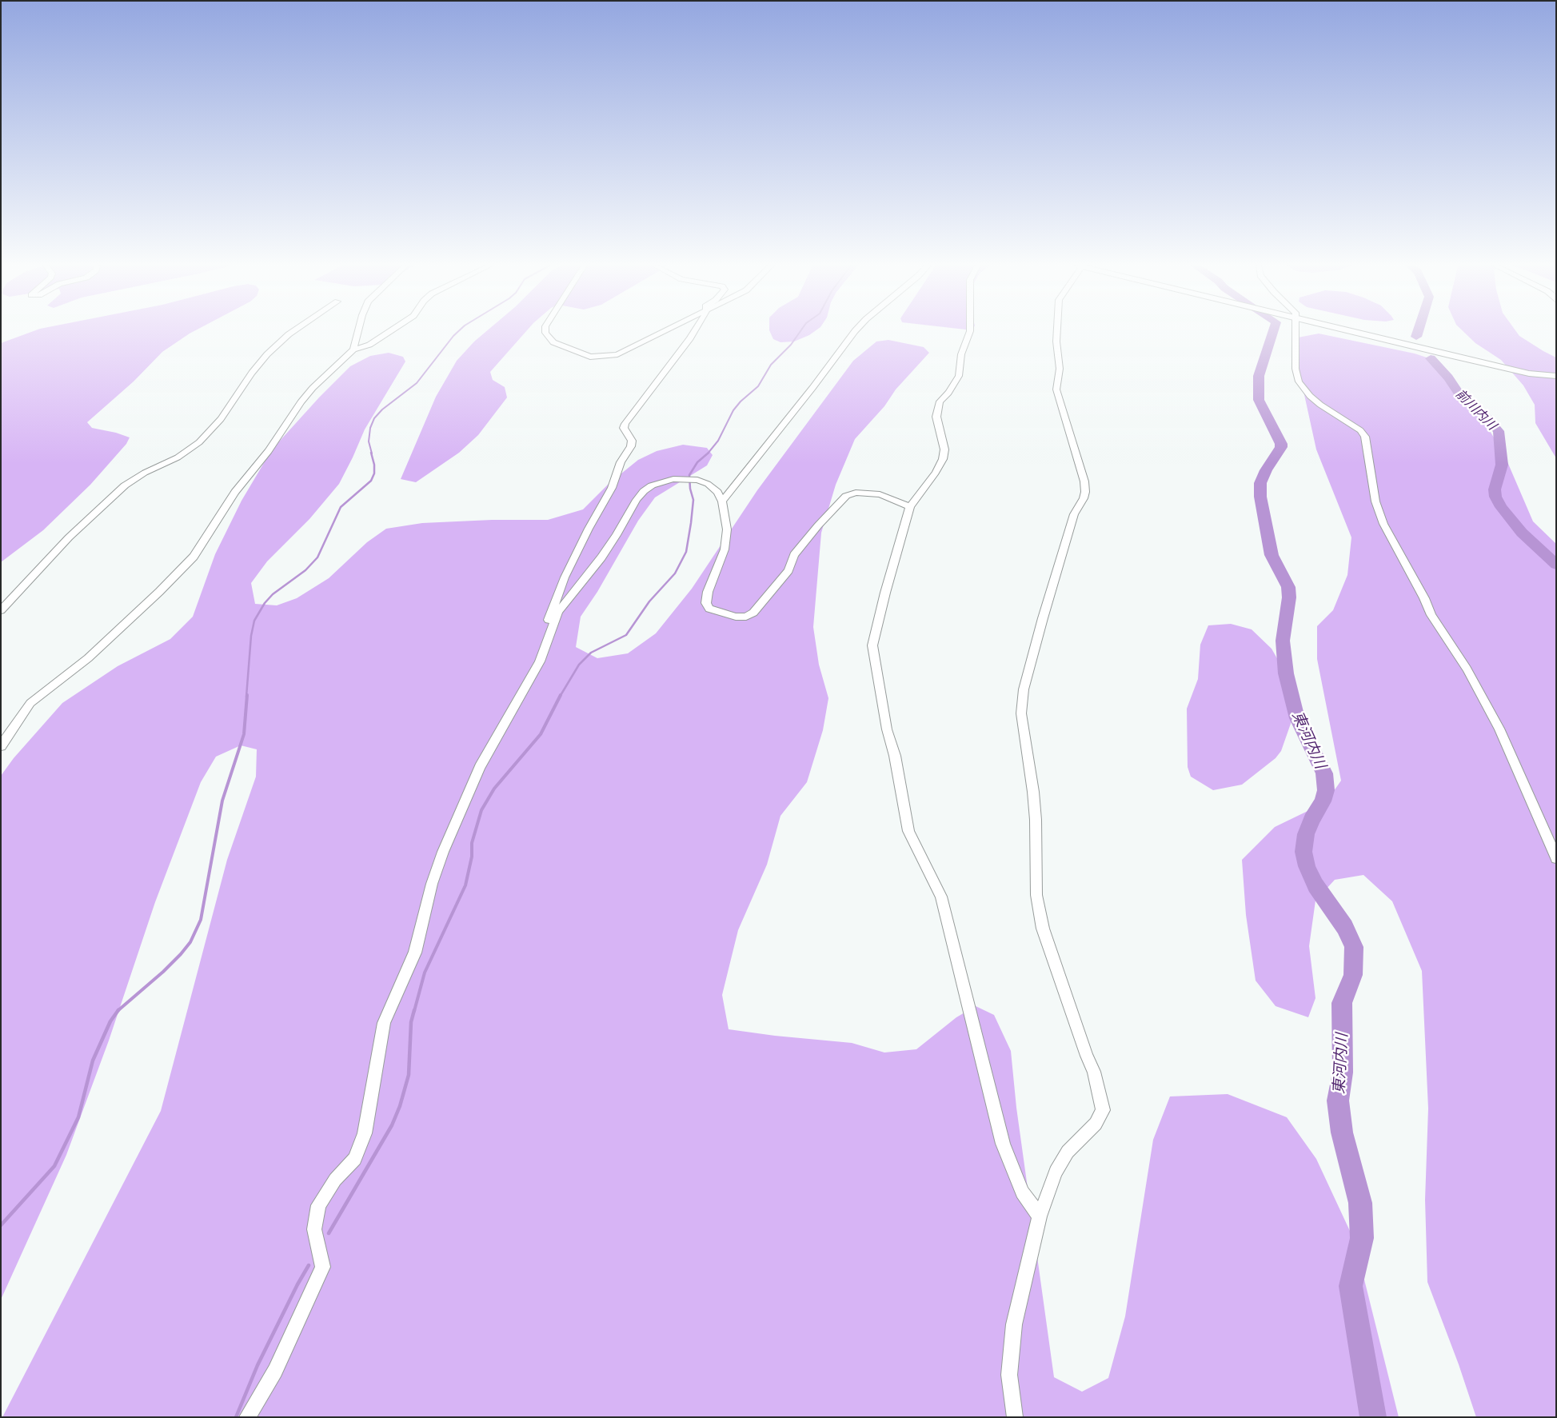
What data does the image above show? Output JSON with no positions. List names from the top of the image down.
{
  "water": ["前川内川", "東河内川"]
}
